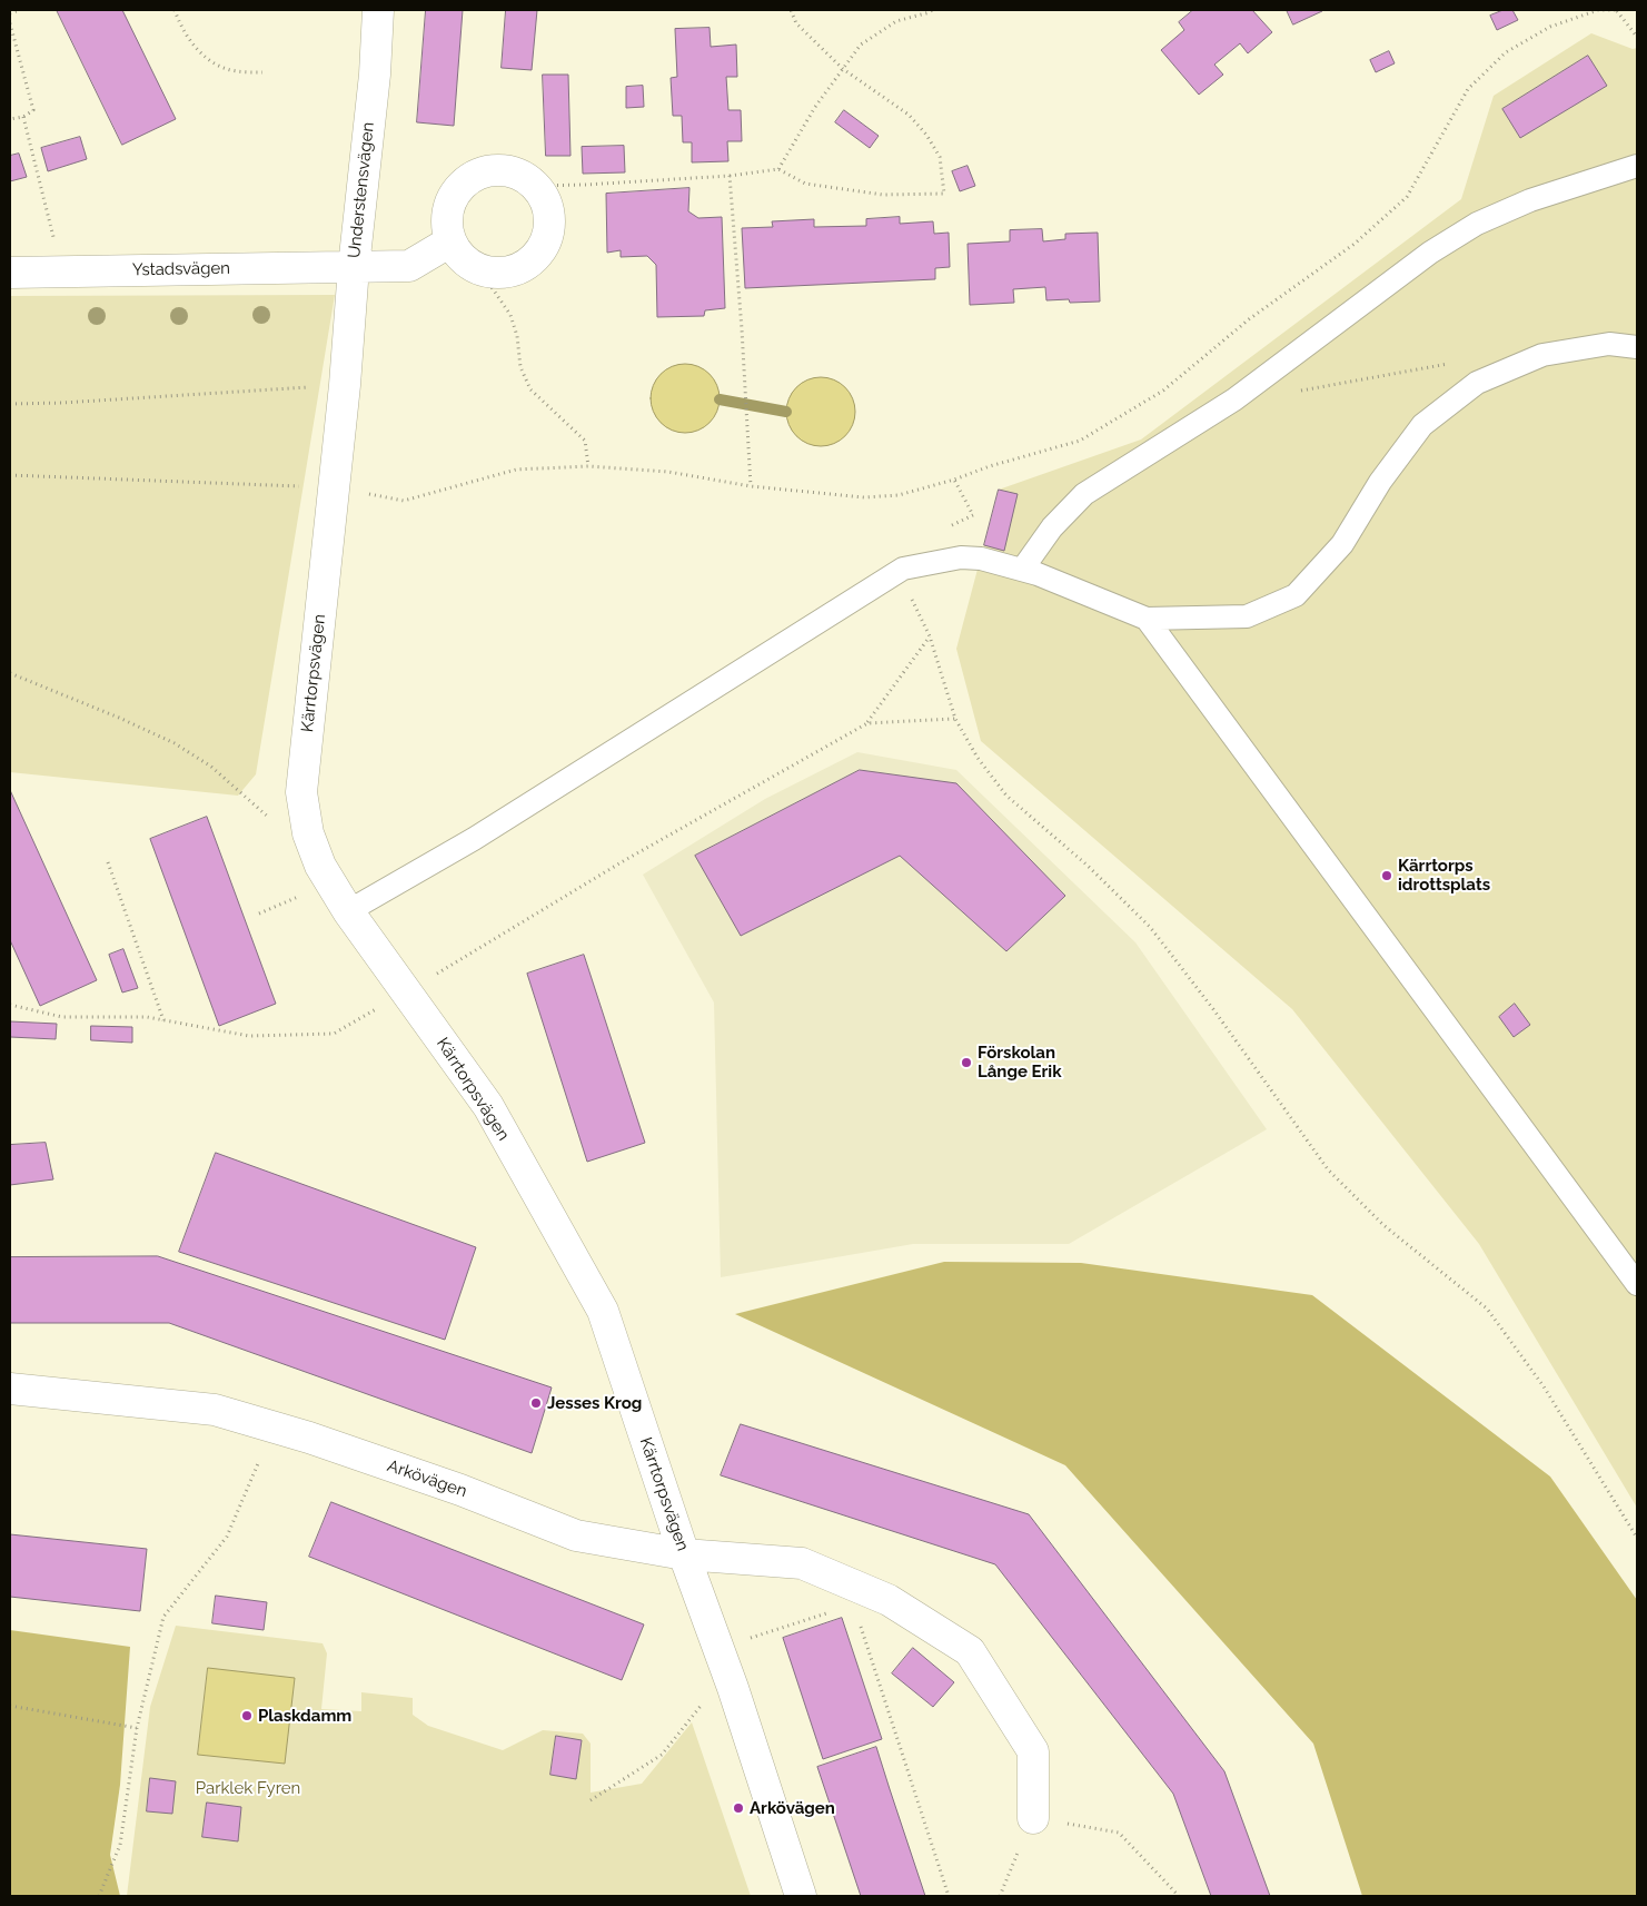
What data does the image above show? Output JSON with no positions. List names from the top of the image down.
{
  "streets": {
    "street": [
      "Understensvägen",
      "Ystadsvägen",
      "Kärrtorpsvägen",
      "Arkövägen"
    ]
  },
  "crossings": [
    ["Understensvägen", "Ystadsvägen"],
    ["Understensvägen", "Kärrtorpsvägen"],
    ["Ystadsvägen", "Kärrtorpsvägen"],
    ["Kärrtorpsvägen", "Arkövägen"]
  ],
  "parks": ["Parklek Fyren"],
  "places": [
    "Kärrtorps idrottsplats",
    "Förskolan Långe Erik",
    "Jesses Krog",
    "Plaskdamm",
    "Arkövägen"
  ]
}
